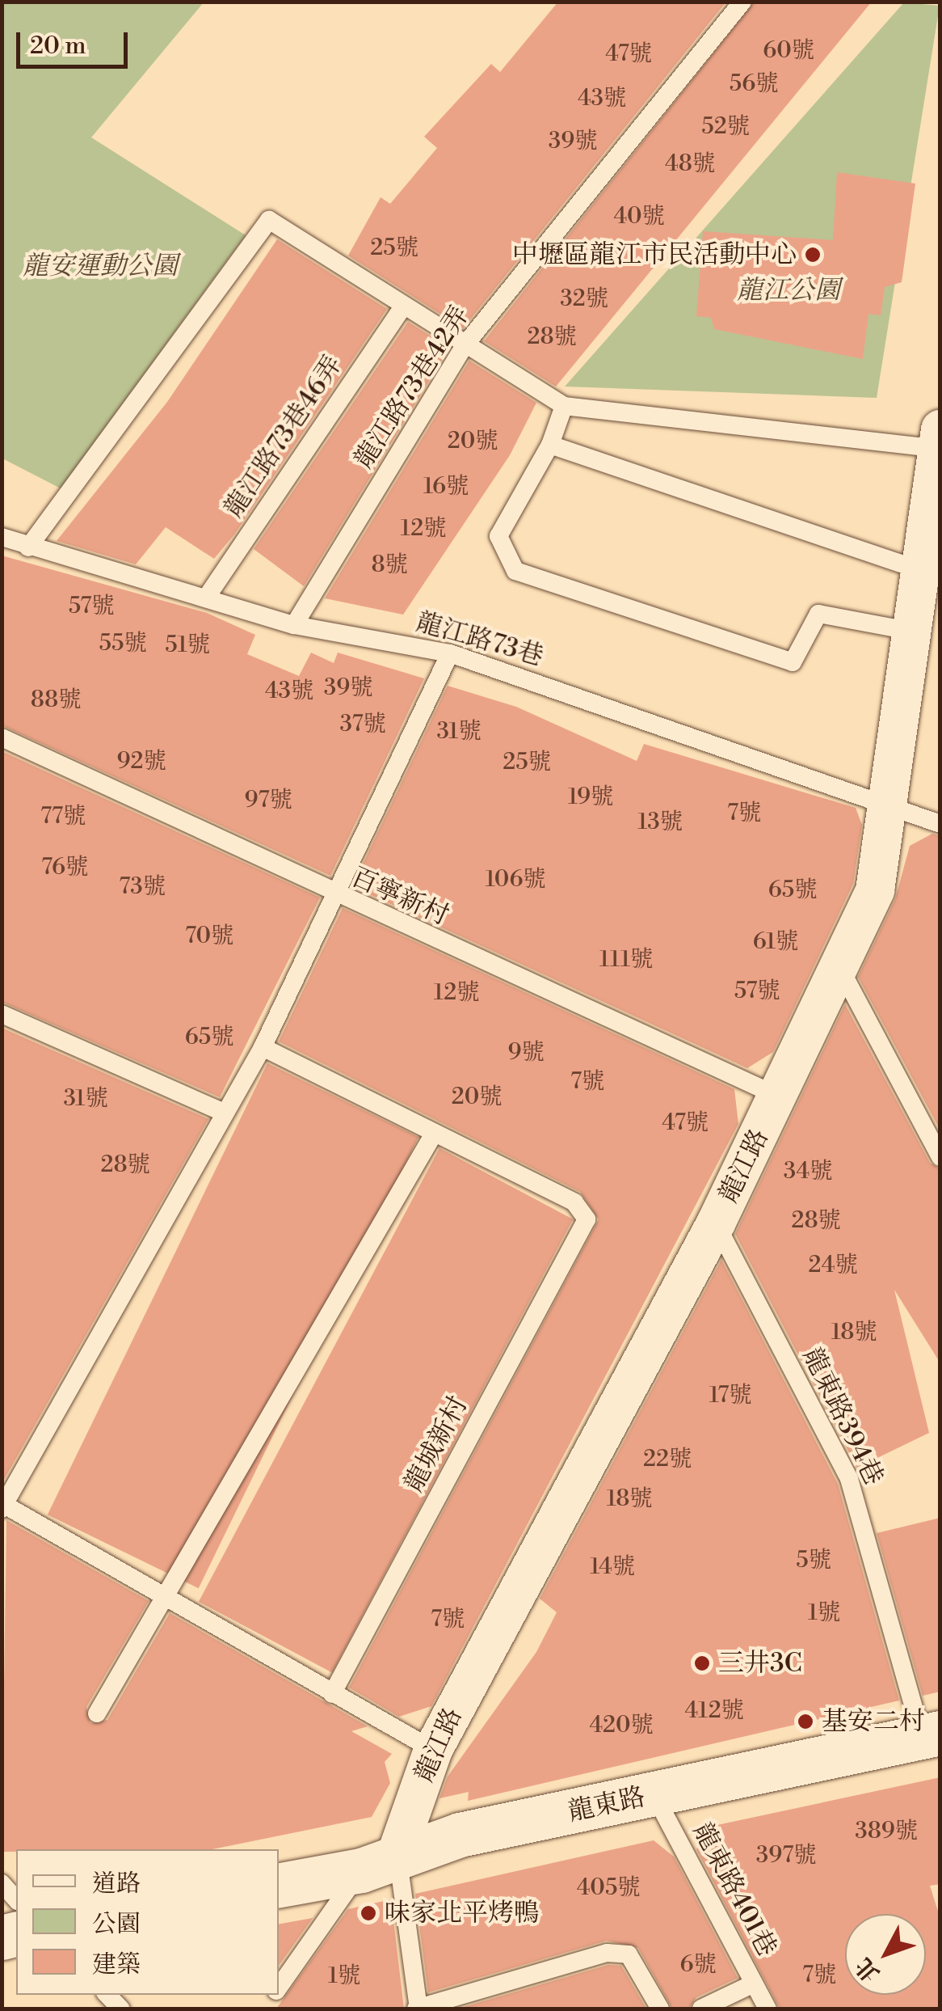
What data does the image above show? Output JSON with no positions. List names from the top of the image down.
{
  "streets": {
    "street": ["龍江路", "龍東路"],
    "lane": [
      "龍江路73巷42弄",
      "龍江路73巷46弄",
      "龍江路73巷",
      "百寧新村",
      "龍東路394巷",
      "龍城新村",
      "龍東路401巷"
    ]
  },
  "crossings": [
    ["龍江路73巷42弄", "龍江路73巷"],
    ["龍江路73巷46弄", "龍江路73巷"],
    ["龍江路73巷", "龍江路"],
    ["百寧新村", "龍江路"],
    ["龍江路", "龍東路394巷"],
    ["龍江路", "龍東路"],
    ["龍東路394巷", "龍東路"],
    ["龍東路", "龍東路401巷"]
  ],
  "parks": ["龍安運動公園", "龍江公園"],
  "places": [
    "中壢區龍江市民活動中心",
    "三井3C",
    "基安二村",
    "味家北平烤鴨"
  ],
  "house_numbers": [
    "60號",
    "47號",
    "56號",
    "43號",
    "52號",
    "39號",
    "48號",
    "40號",
    "25號",
    "32號",
    "28號",
    "20號",
    "16號",
    "12號",
    "8號",
    "57號",
    "55號",
    "51號",
    "39號",
    "43號",
    "88號",
    "37號",
    "31號",
    "92號",
    "25號",
    "19號",
    "97號",
    "7號",
    "77號",
    "13號",
    "76號",
    "106號",
    "73號",
    "65號",
    "70號",
    "61號",
    "111號",
    "57號",
    "12號",
    "65號",
    "9號",
    "7號",
    "20號",
    "31號",
    "47號",
    "28號",
    "34號",
    "28號",
    "24號",
    "18號",
    "17號",
    "22號",
    "18號",
    "5號",
    "14號",
    "1號",
    "7號",
    "412號",
    "420號",
    "389號",
    "397號",
    "405號",
    "6號",
    "7號",
    "1號"
  ],
  "legend": ["道路", "公園", "建築"],
  "scale_bar": "20 m",
  "north": "bottom left"
}
